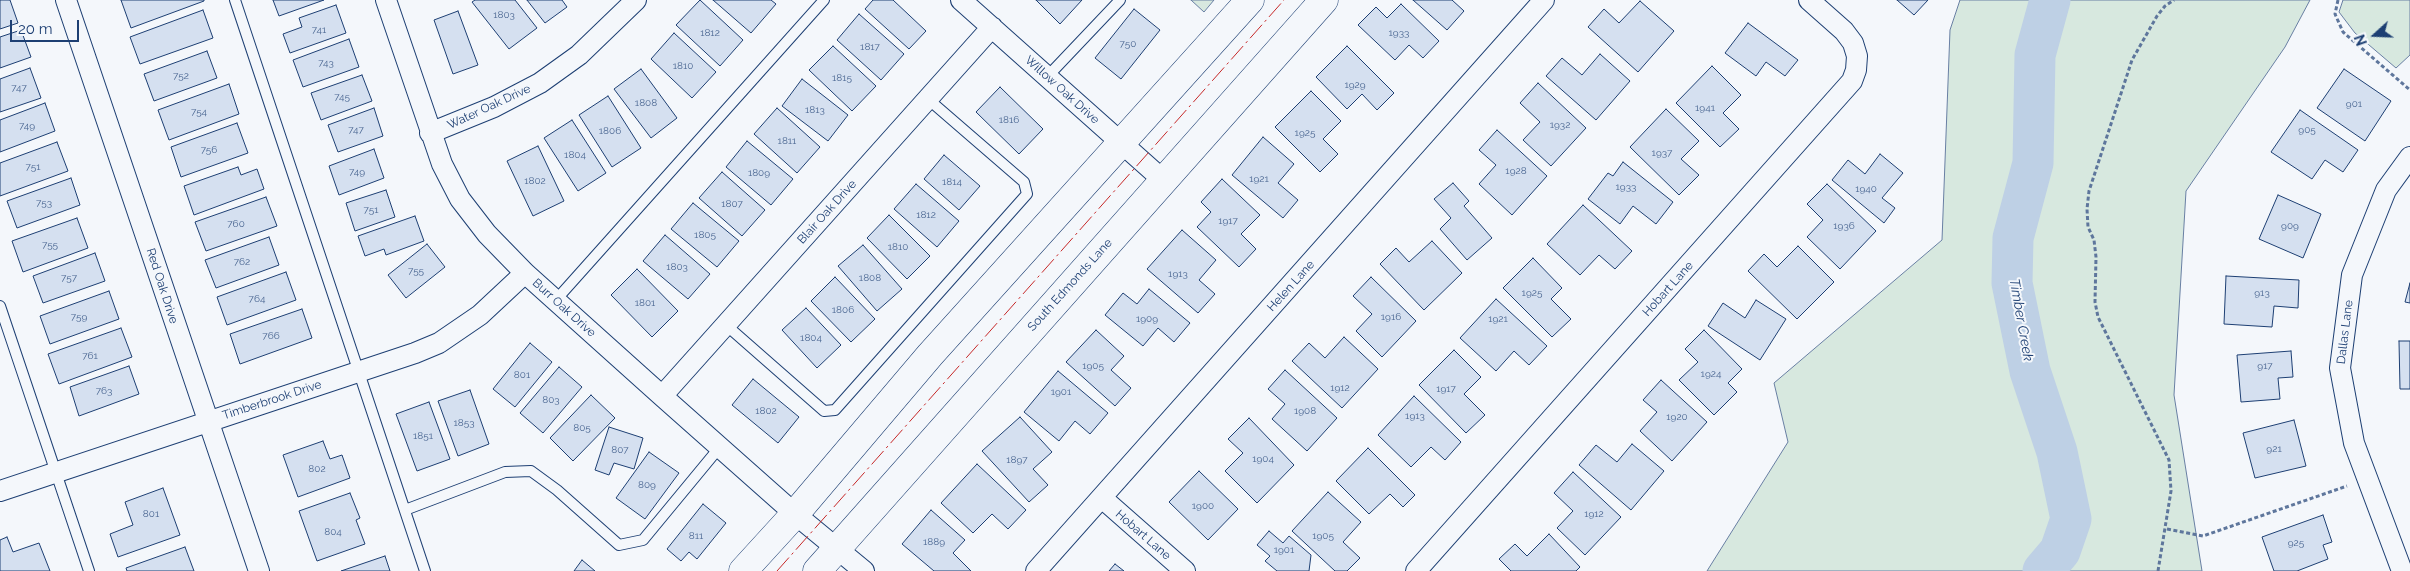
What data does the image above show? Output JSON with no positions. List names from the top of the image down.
{
  "streets": {
    "main road": ["South Edmonds Lane"],
    "street": [
      "Willow Oak Drive",
      "Water Oak Drive",
      "Blair Oak Drive",
      "Red Oak Drive",
      "Helen Lane",
      "Hobart Lane",
      "Burr Oak Drive",
      "Dallas Lane",
      "Timberbrook Drive"
    ]
  },
  "crossings": [
    ["Willow Oak Drive", "Blair Oak Drive"],
    ["Willow Oak Drive", "South Edmonds Lane"],
    ["Water Oak Drive", "Burr Oak Drive"],
    ["Blair Oak Drive", "Burr Oak Drive"],
    ["South Edmonds Lane", "Burr Oak Drive"],
    ["Red Oak Drive", "Timberbrook Drive"],
    ["Helen Lane", "Hobart Lane"],
    ["Burr Oak Drive", "Timberbrook Drive"]
  ],
  "water": ["Timber Creek"],
  "house_numbers": [
    "1803",
    "741",
    "1812",
    "1933",
    "750",
    "1817",
    "743",
    "1810",
    "752",
    "1815",
    "1929",
    "747",
    "745",
    "1808",
    "901",
    "1941",
    "1813",
    "754",
    "1816",
    "1932",
    "749",
    "747",
    "905",
    "1806",
    "1925",
    "1811",
    "756",
    "1937",
    "1804",
    "751",
    "1928",
    "749",
    "1809",
    "1921",
    "1802",
    "1814",
    "1933",
    "1940",
    "753",
    "1807",
    "751",
    "1812",
    "1917",
    "760",
    "1936",
    "909",
    "1805",
    "755",
    "1810",
    "762",
    "1803",
    "755",
    "1913",
    "757",
    "1808",
    "1925",
    "913",
    "764",
    "1801",
    "1806",
    "759",
    "1916",
    "1909",
    "1921",
    "766",
    "1804",
    "761",
    "1905",
    "917",
    "1924",
    "801",
    "1912",
    "1917",
    "763",
    "1901",
    "803",
    "1802",
    "1908",
    "1913",
    "1920",
    "1853",
    "805",
    "1851",
    "921",
    "807",
    "1904",
    "1897",
    "802",
    "809",
    "1900",
    "801",
    "1912",
    "804",
    "811",
    "1905",
    "1889",
    "925",
    "1901"
  ],
  "scale_bar": "20 m",
  "north": "left"
}
